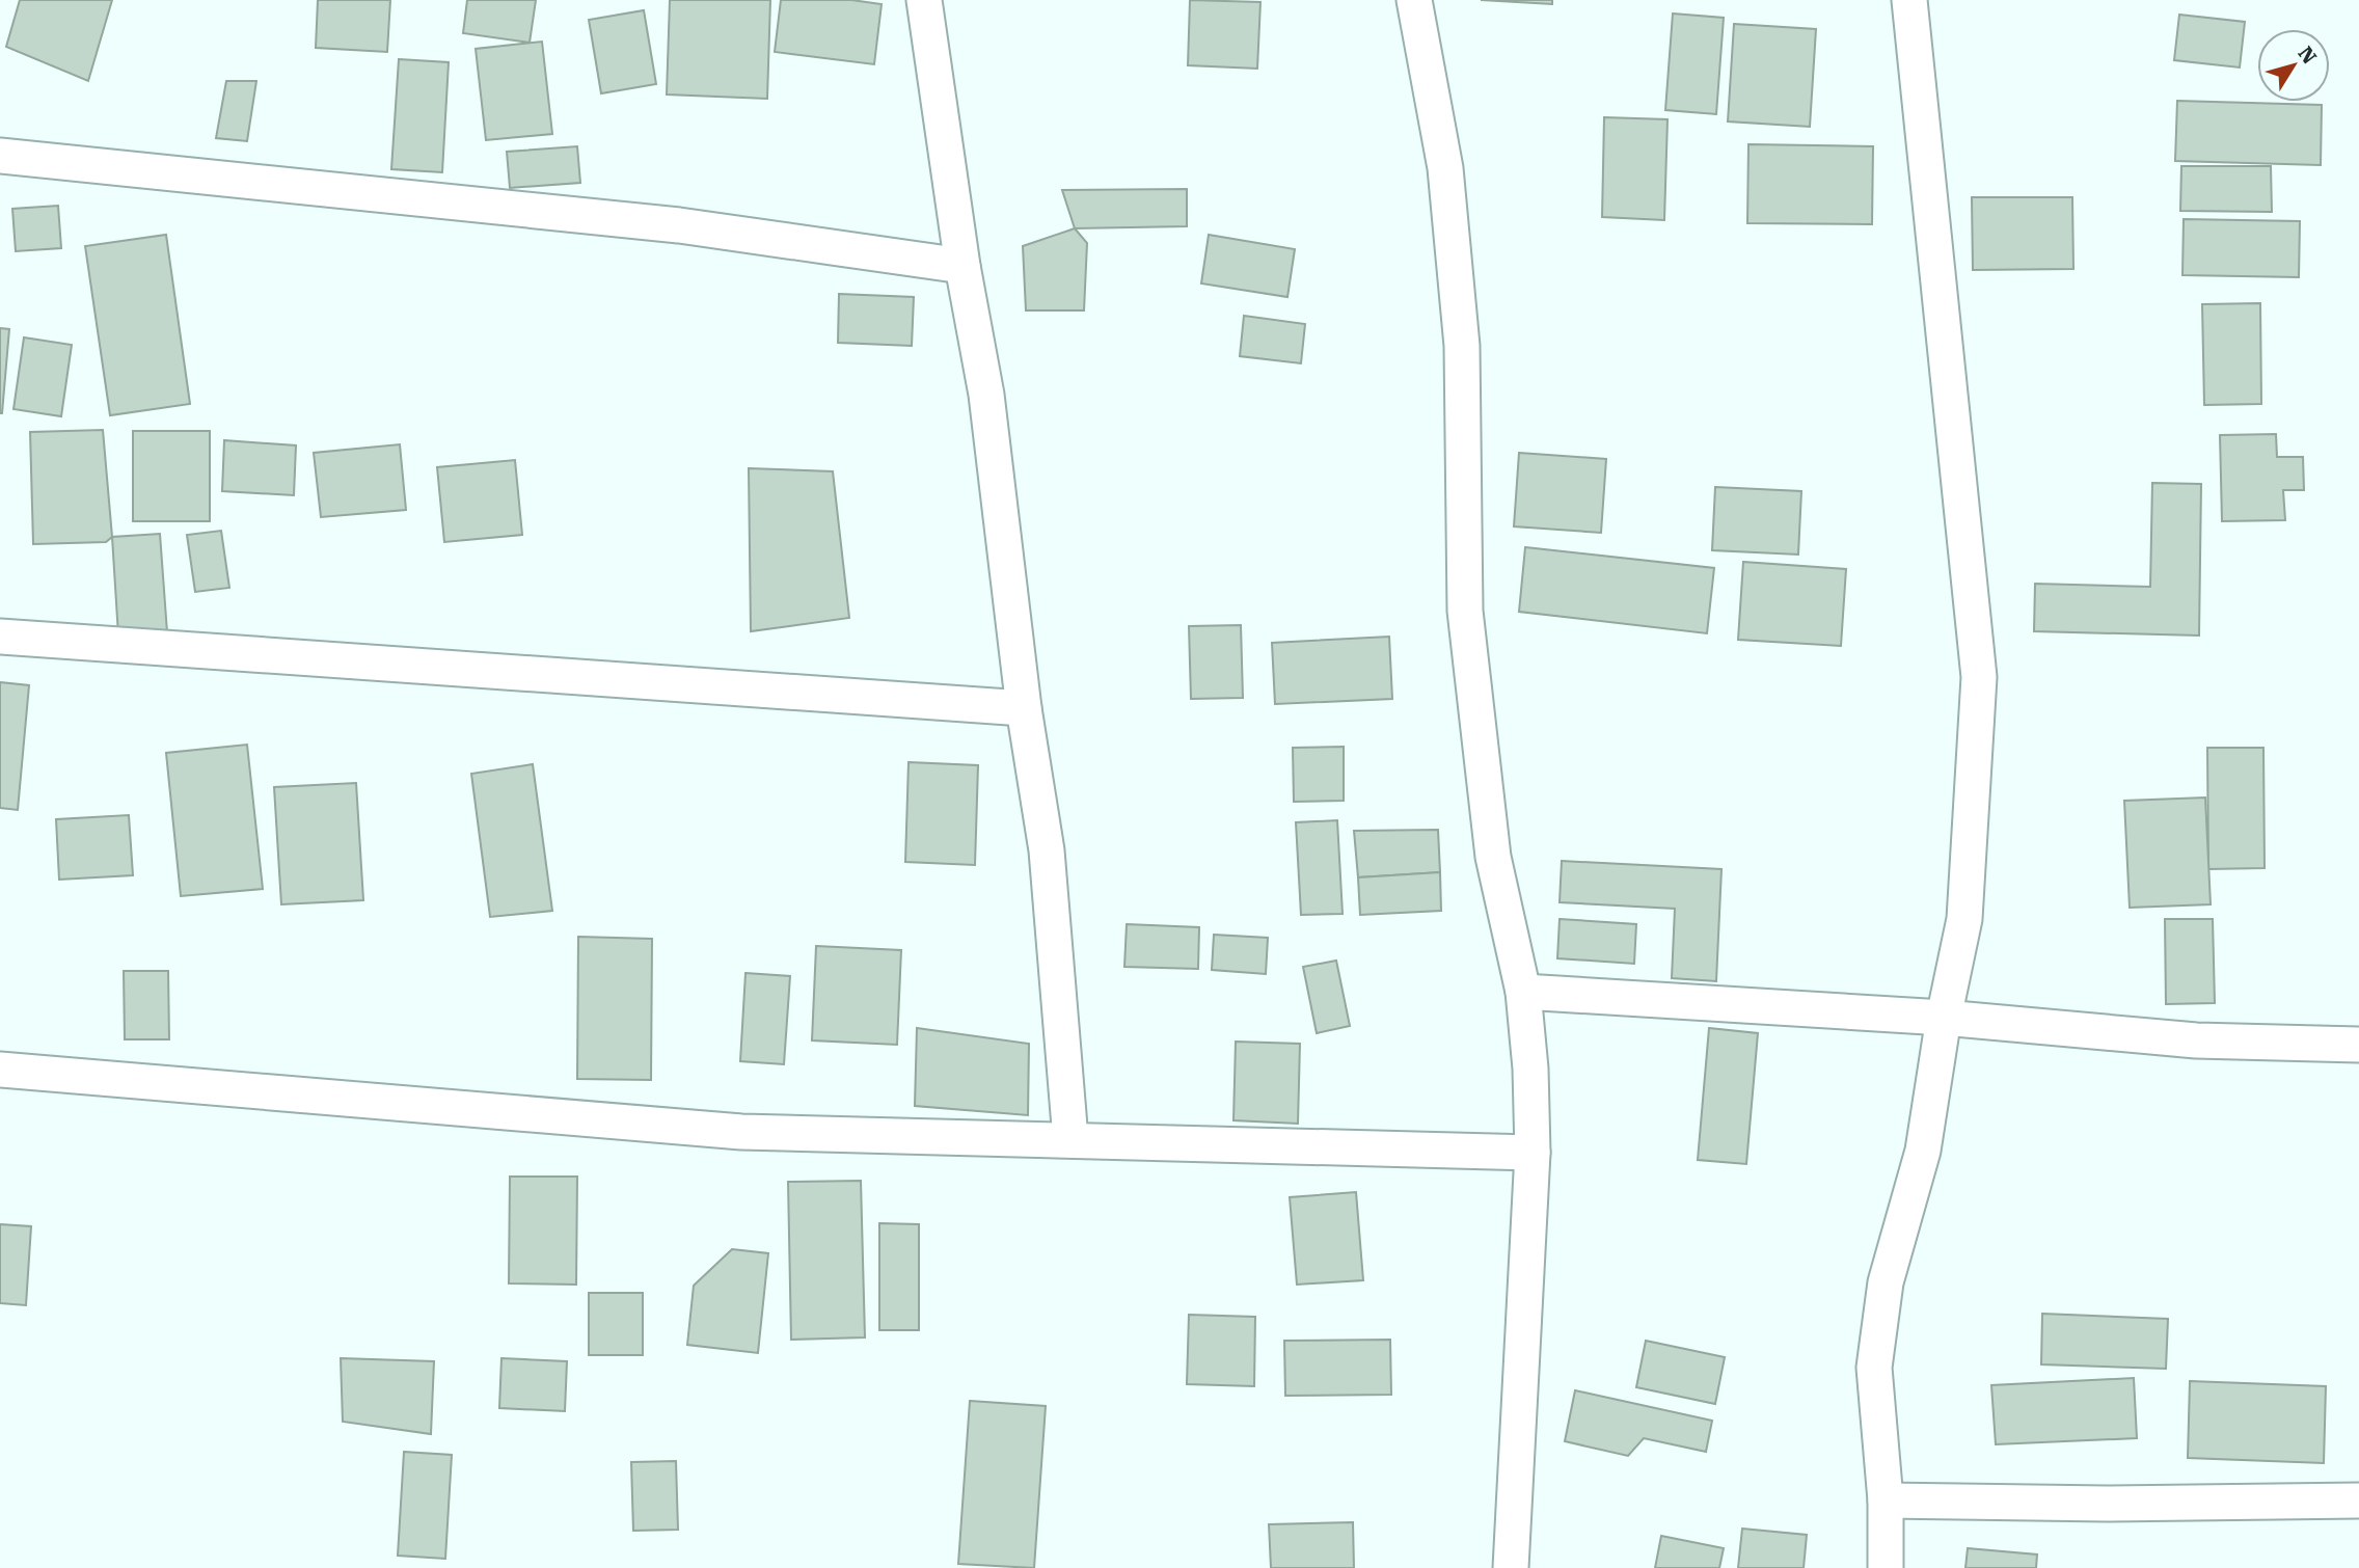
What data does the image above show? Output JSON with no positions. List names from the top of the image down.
{
  "north": "top right"
}
